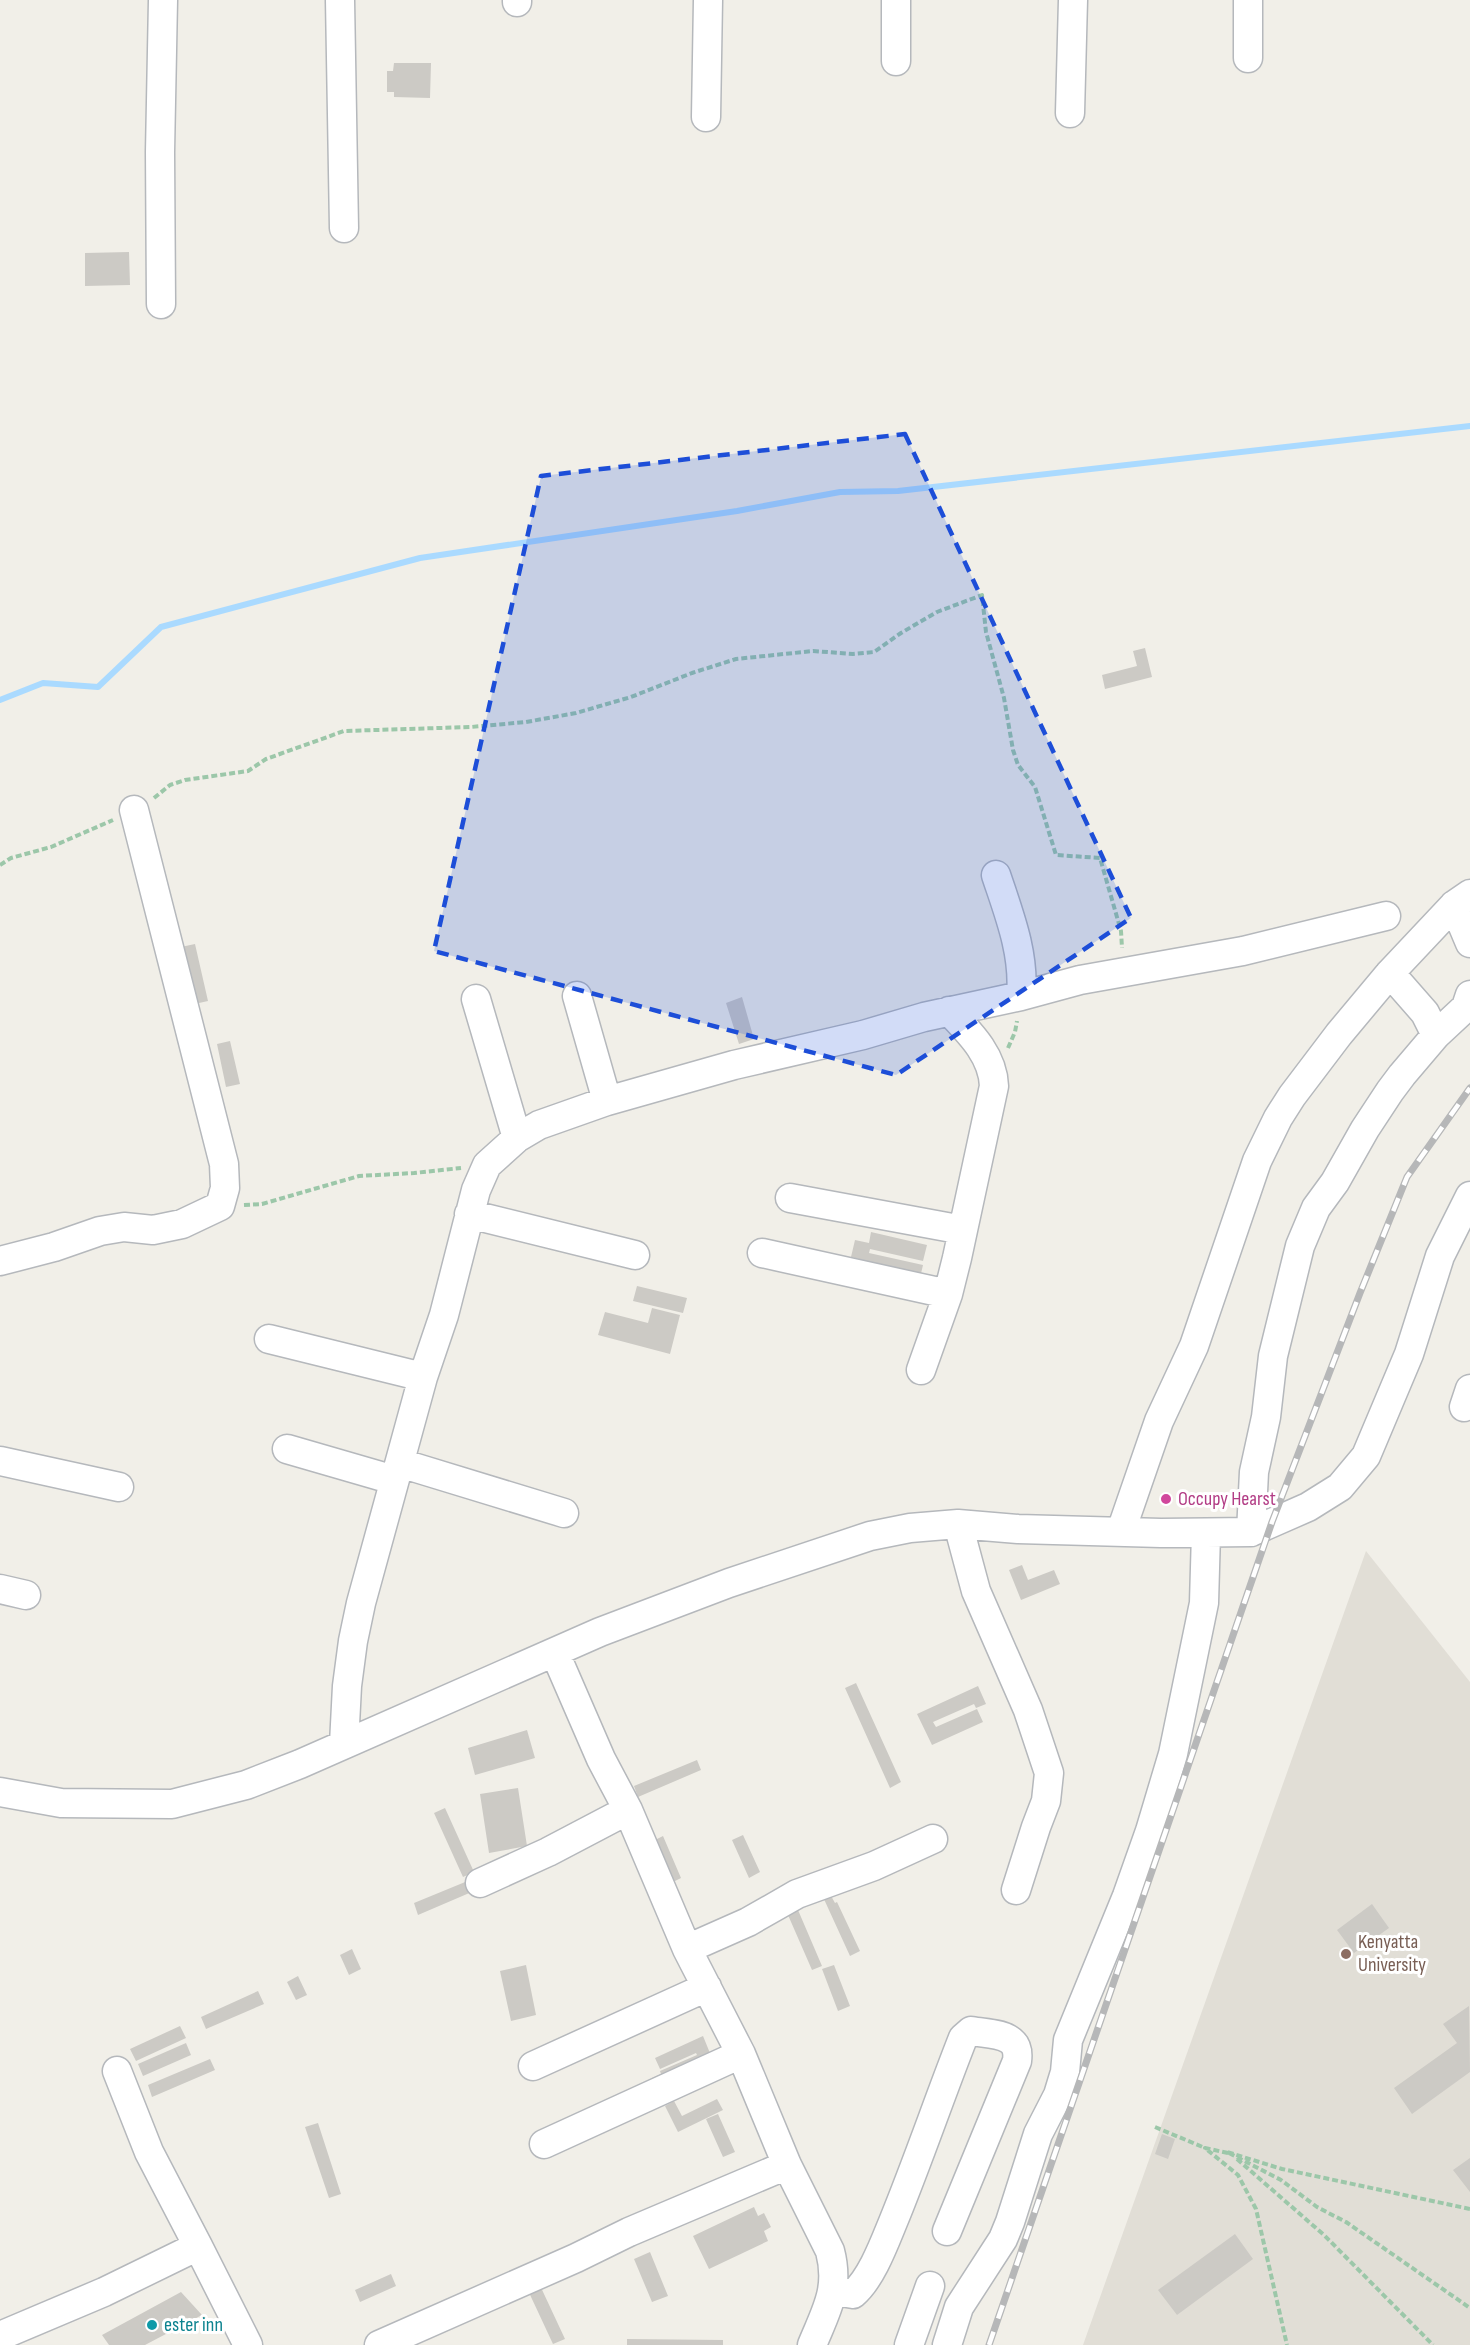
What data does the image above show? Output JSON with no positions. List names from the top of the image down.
{
  "places": ["Occupy Hearst", "Kenyatta University", "ester inn"]
}
